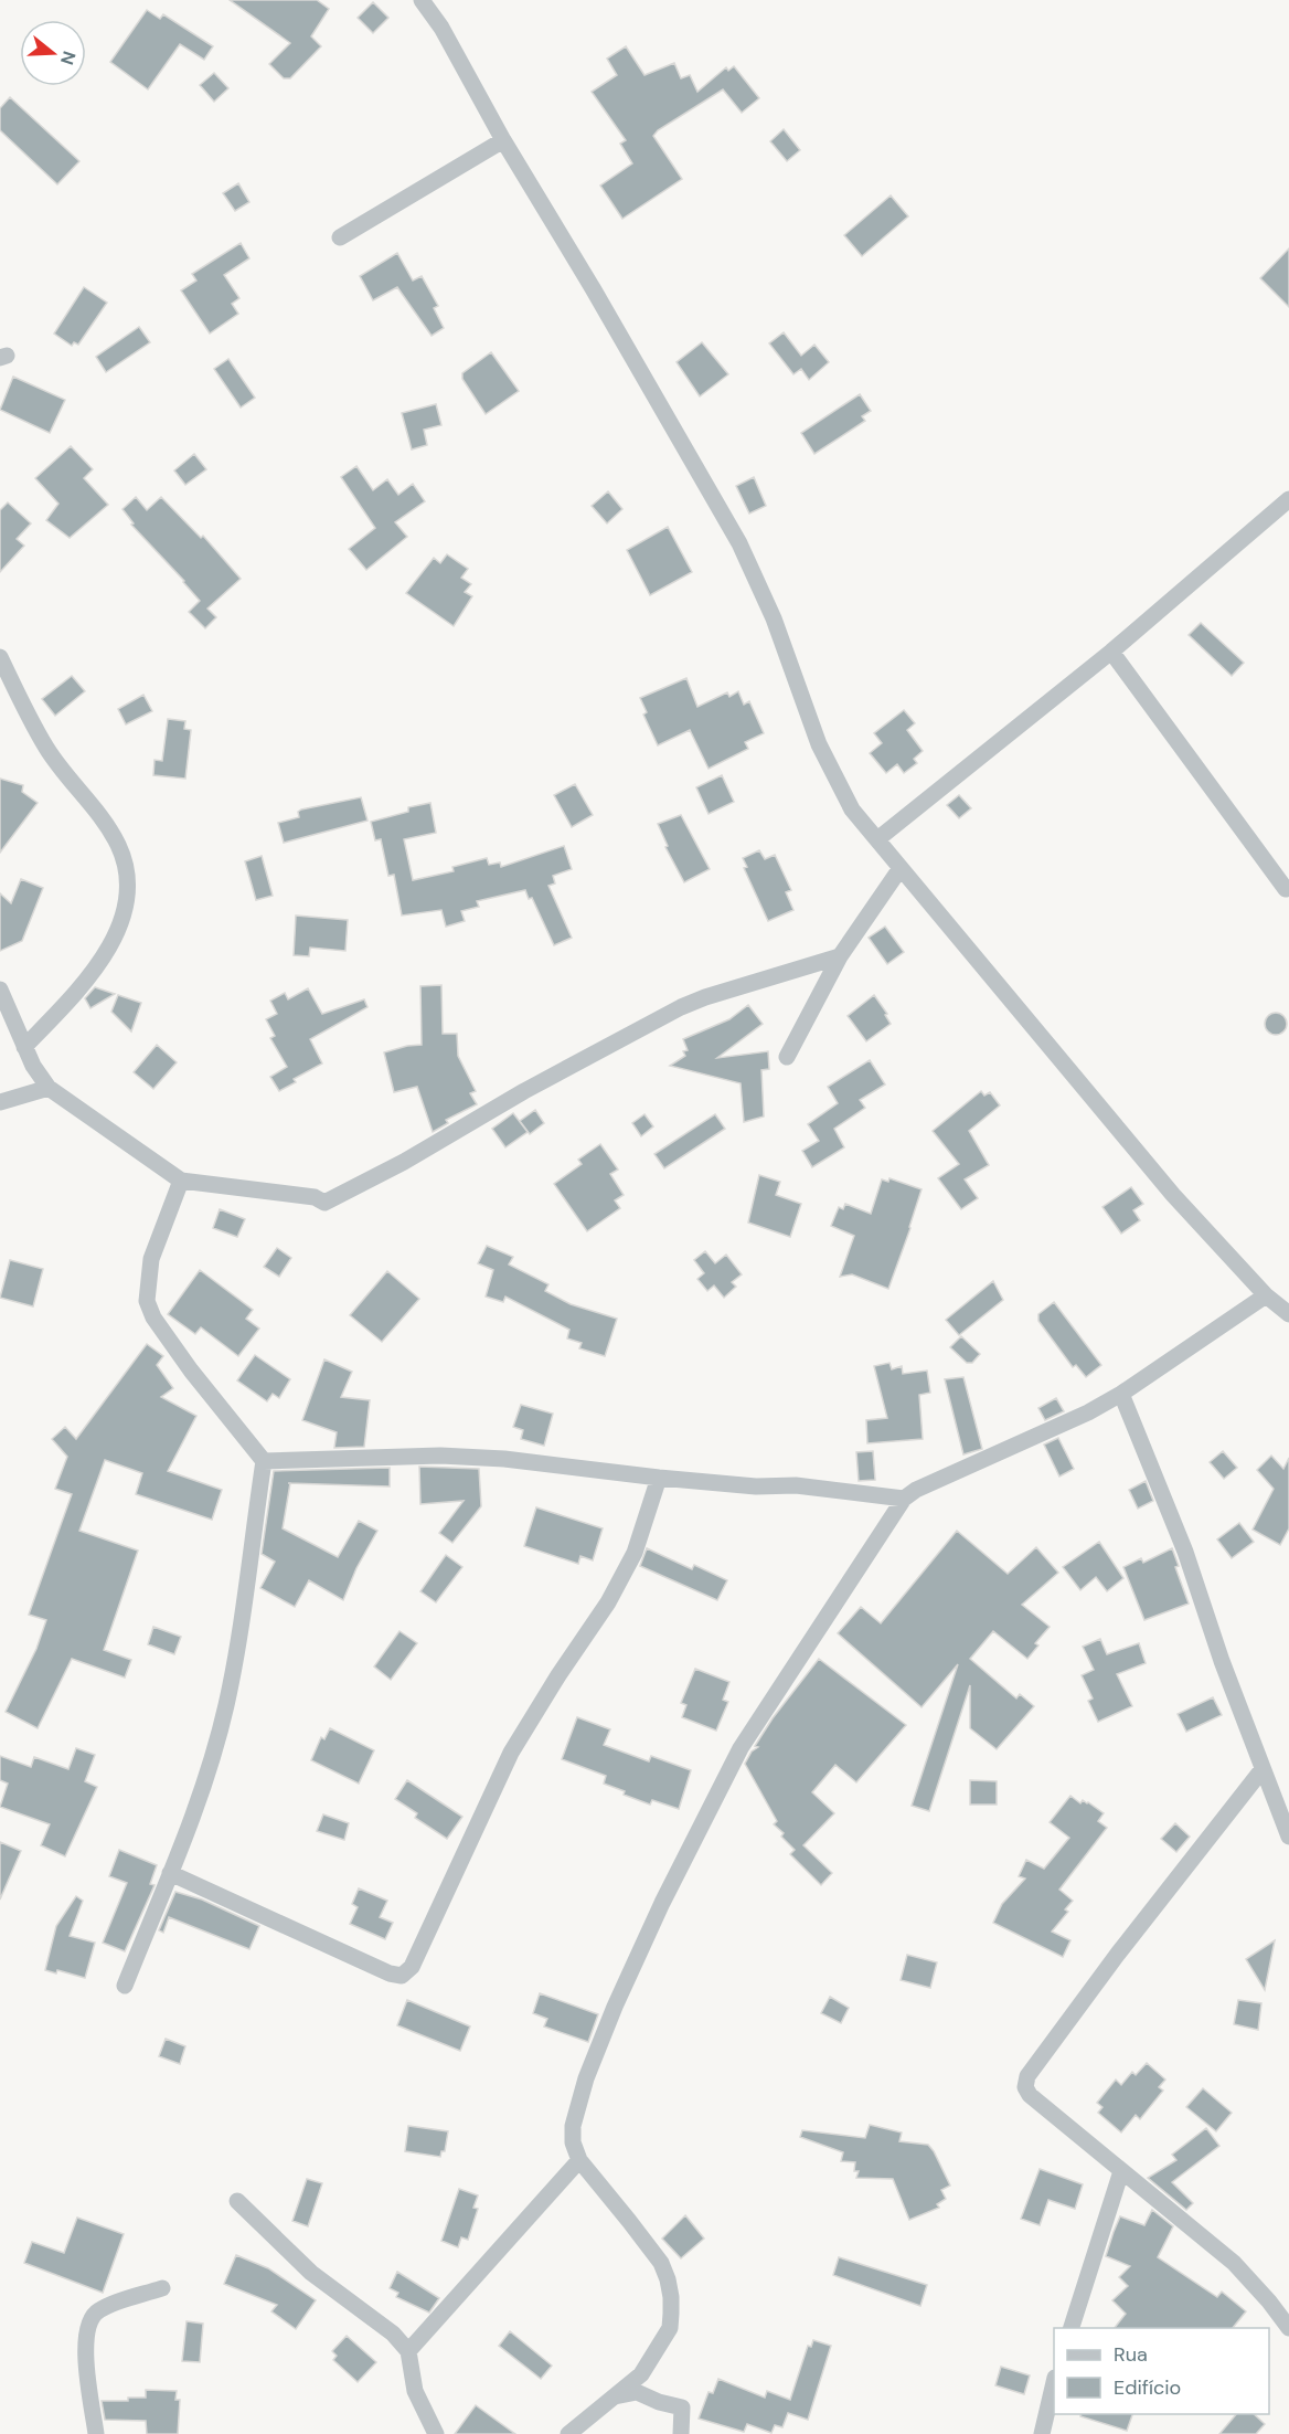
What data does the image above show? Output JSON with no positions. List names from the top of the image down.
{
  "legend": ["Rua", "Edifício"],
  "north": "right"
}
